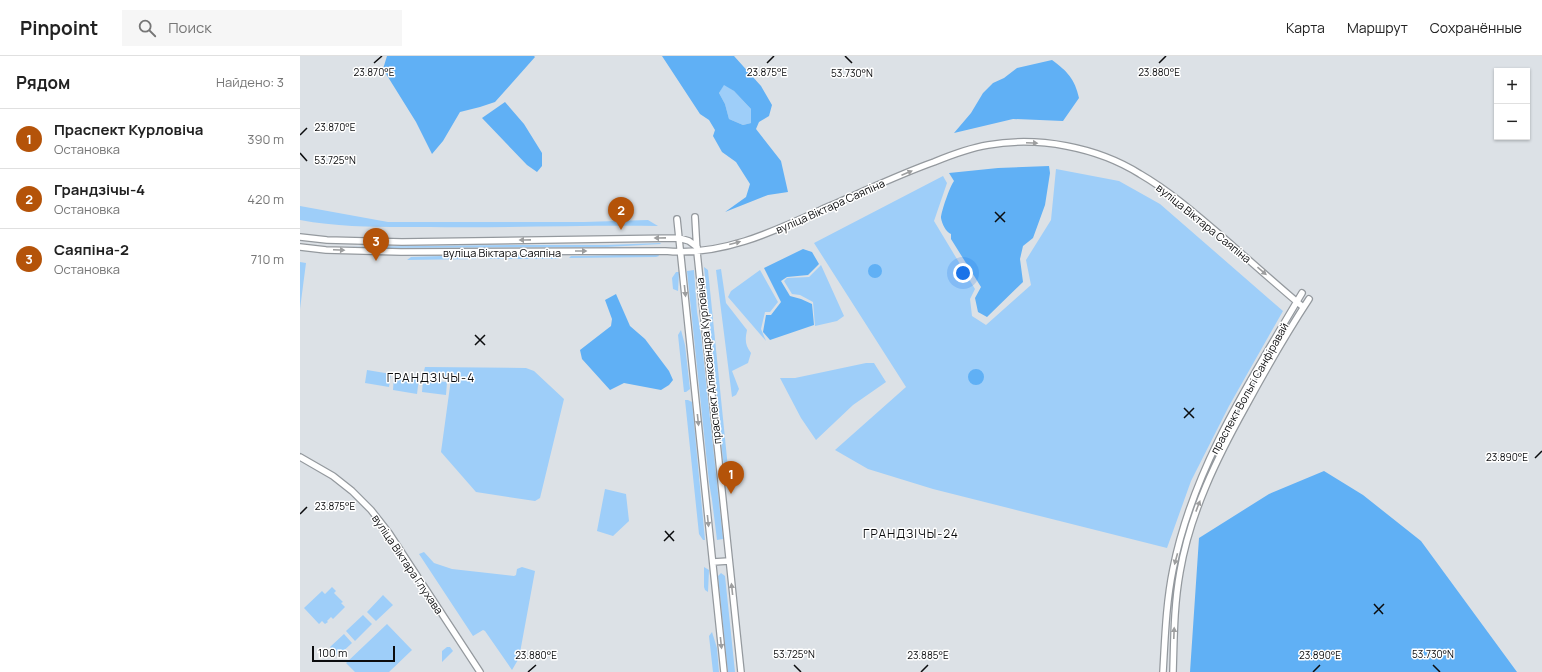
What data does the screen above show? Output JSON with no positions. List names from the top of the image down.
{
  "streets": {
    "street": [
      "вуліца Віктара Саяпіна",
      "праспект Аляксандра Курловіча",
      "праспект Вольгі Санфіравай",
      "вуліца Віктара Глухава"
    ]
  },
  "crossings": [
    ["вуліца Віктара Саяпіна", "праспект Аляксандра Курловіча"],
    ["вуліца Віктара Саяпіна", "праспект Вольгі Санфіравай"]
  ],
  "districts": ["ГРАНДЗІЧЫ-4", "ГРАНДЗІЧЫ-24"],
  "scale_bar": "100 m",
  "page": {
    "header": "Pinpoint",
    "search": "Поиск",
    "nav": ["Карта", "Маршрут", "Сохранённые"],
    "heading": ["Рядом", "Найдено: 3"],
    "map_buttons": ["+", "−"],
    "list": [
      {
        "mark": "1",
        "name": "Праспект Курловіча",
        "note": "Остановка",
        "value": "390 m"
      },
      {
        "mark": "2",
        "name": "Грандзічы-4",
        "note": "Остановка",
        "value": "420 m"
      },
      {
        "mark": "3",
        "name": "Саяпіна-2",
        "note": "Остановка",
        "value": "710 m"
      }
    ],
    "pins": ["2", "3", "1"],
    "scale": "100 m"
  },
  "coordinates": [
    "23.870°E",
    "23.875°E",
    "23.880°E",
    "53.730°N",
    "53.725°N",
    "23.890°E",
    "23.885°E"
  ]
}
